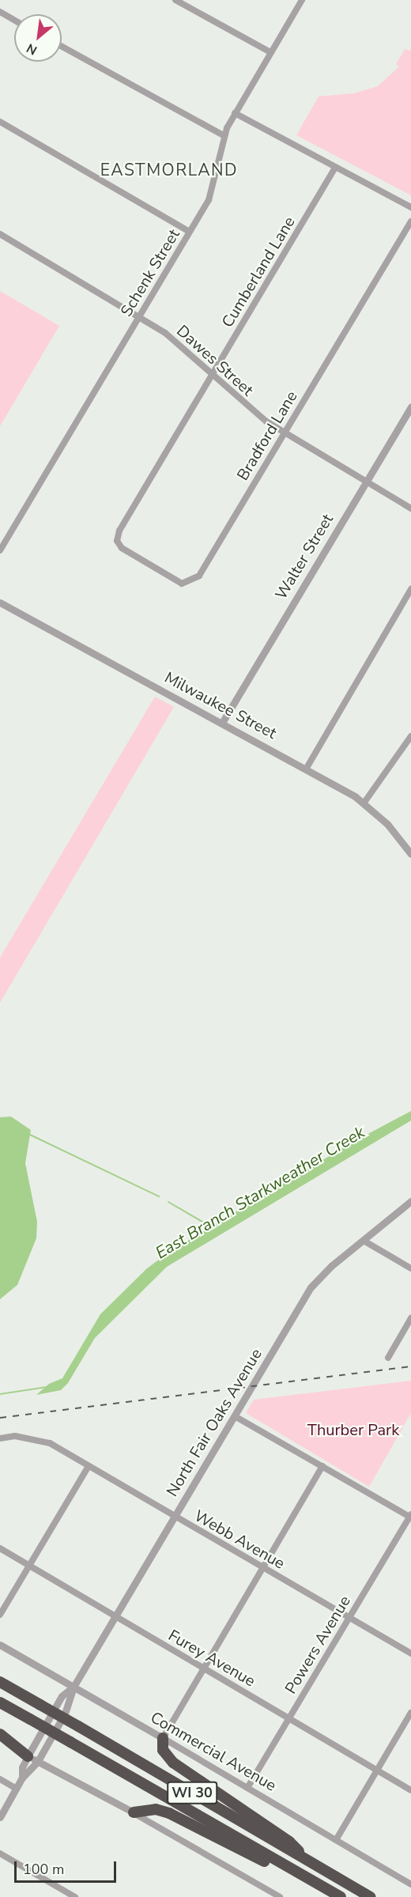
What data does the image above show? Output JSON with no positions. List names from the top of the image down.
{
  "streets": {
    "highway": ["WI 30"],
    "street": [
      "Cumberland Lane",
      "Schenk Street",
      "Dawes Street",
      "Bradford Lane",
      "Walter Street",
      "Milwaukee Street",
      "North Fair Oaks Avenue",
      "Webb Avenue",
      "Powers Avenue",
      "Furey Avenue",
      "Commercial Avenue"
    ]
  },
  "crossings": [
    ["Cumberland Lane", "Dawes Street"],
    ["Cumberland Lane", "Bradford Lane"],
    ["Schenk Street", "Dawes Street"],
    ["Dawes Street", "Bradford Lane"],
    ["Dawes Street", "Walter Street"],
    ["Walter Street", "Milwaukee Street"],
    ["North Fair Oaks Avenue", "Webb Avenue"],
    ["North Fair Oaks Avenue", "Furey Avenue"],
    ["North Fair Oaks Avenue", "Commercial Avenue"],
    ["Webb Avenue", "Powers Avenue"],
    ["Powers Avenue", "Furey Avenue"],
    ["Powers Avenue", "Commercial Avenue"]
  ],
  "districts": ["EASTMORLAND"],
  "water": ["East Branch Starkweather Creek"],
  "parks": ["Thurber Park"],
  "scale_bar": "100 m",
  "north": "bottom left"
}
